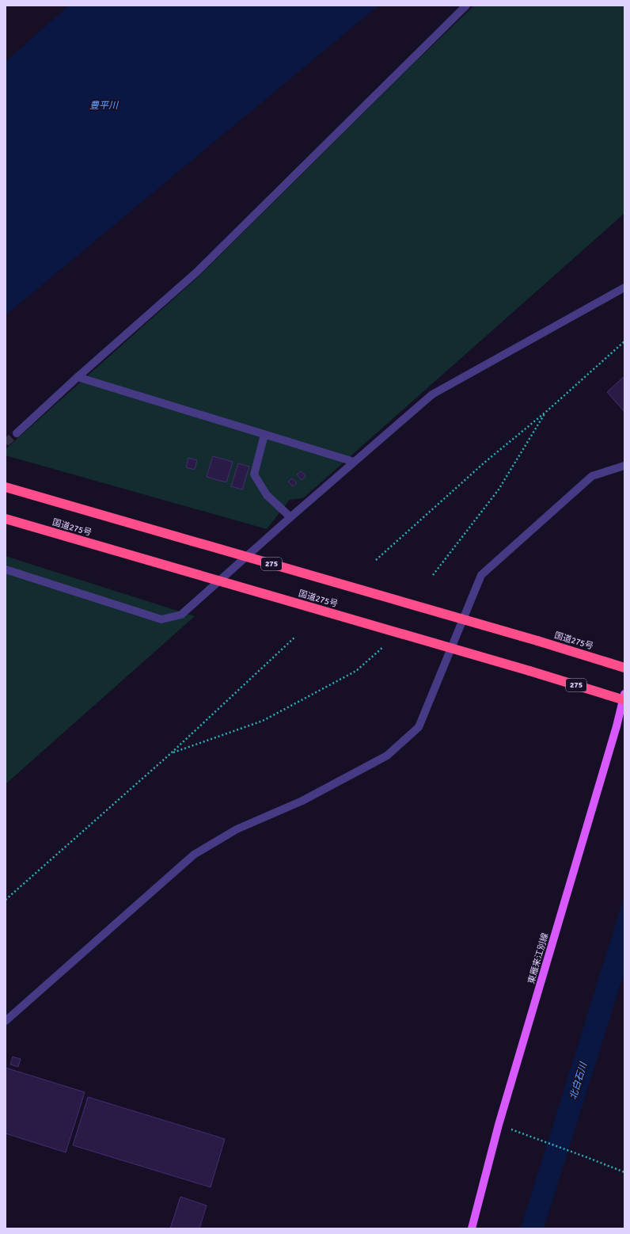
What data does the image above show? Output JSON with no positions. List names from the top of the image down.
{
  "streets": {
    "highway": ["国道275号", "275"],
    "main road": ["東雁来江別線"]
  },
  "crossings": [
    ["国道275号", "東雁来江別線"]
  ],
  "water": ["豊平川", "北白石川"]
}
